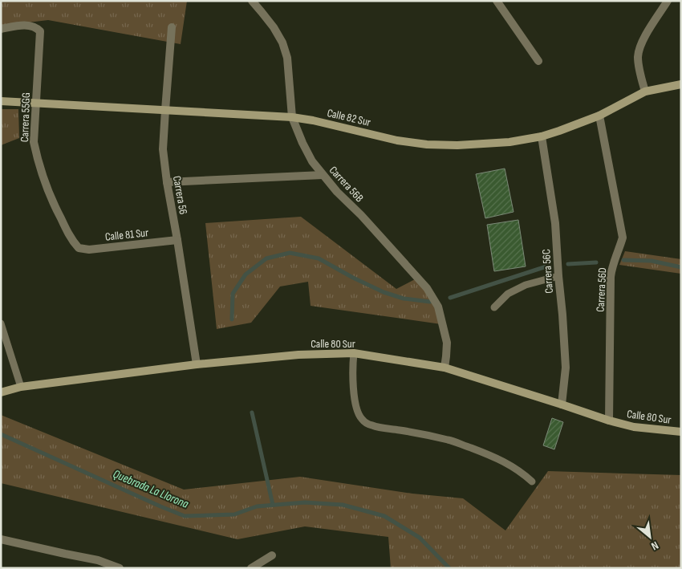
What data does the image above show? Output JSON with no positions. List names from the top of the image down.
{
  "streets": {
    "street": [
      "Carrera 55GG",
      "Calle 82 Sur",
      "Carrera 56B",
      "Carrera 56",
      "Calle 81 Sur",
      "Carrera 56C",
      "Carrera 56D",
      "Calle 80 Sur"
    ]
  },
  "crossings": [
    ["Carrera 55GG", "Calle 82 Sur"],
    ["Carrera 55GG", "Calle 81 Sur"],
    ["Calle 82 Sur", "Carrera 56B"],
    ["Calle 82 Sur", "Carrera 56"],
    ["Calle 82 Sur", "Carrera 56C"],
    ["Calle 82 Sur", "Carrera 56D"],
    ["Carrera 56B", "Calle 80 Sur"],
    ["Carrera 56", "Calle 81 Sur"],
    ["Carrera 56", "Calle 80 Sur"],
    ["Carrera 56C", "Calle 80 Sur"],
    ["Carrera 56D", "Calle 80 Sur"]
  ],
  "water": ["Quebrada La Llorona"],
  "north": "bottom right"
}
